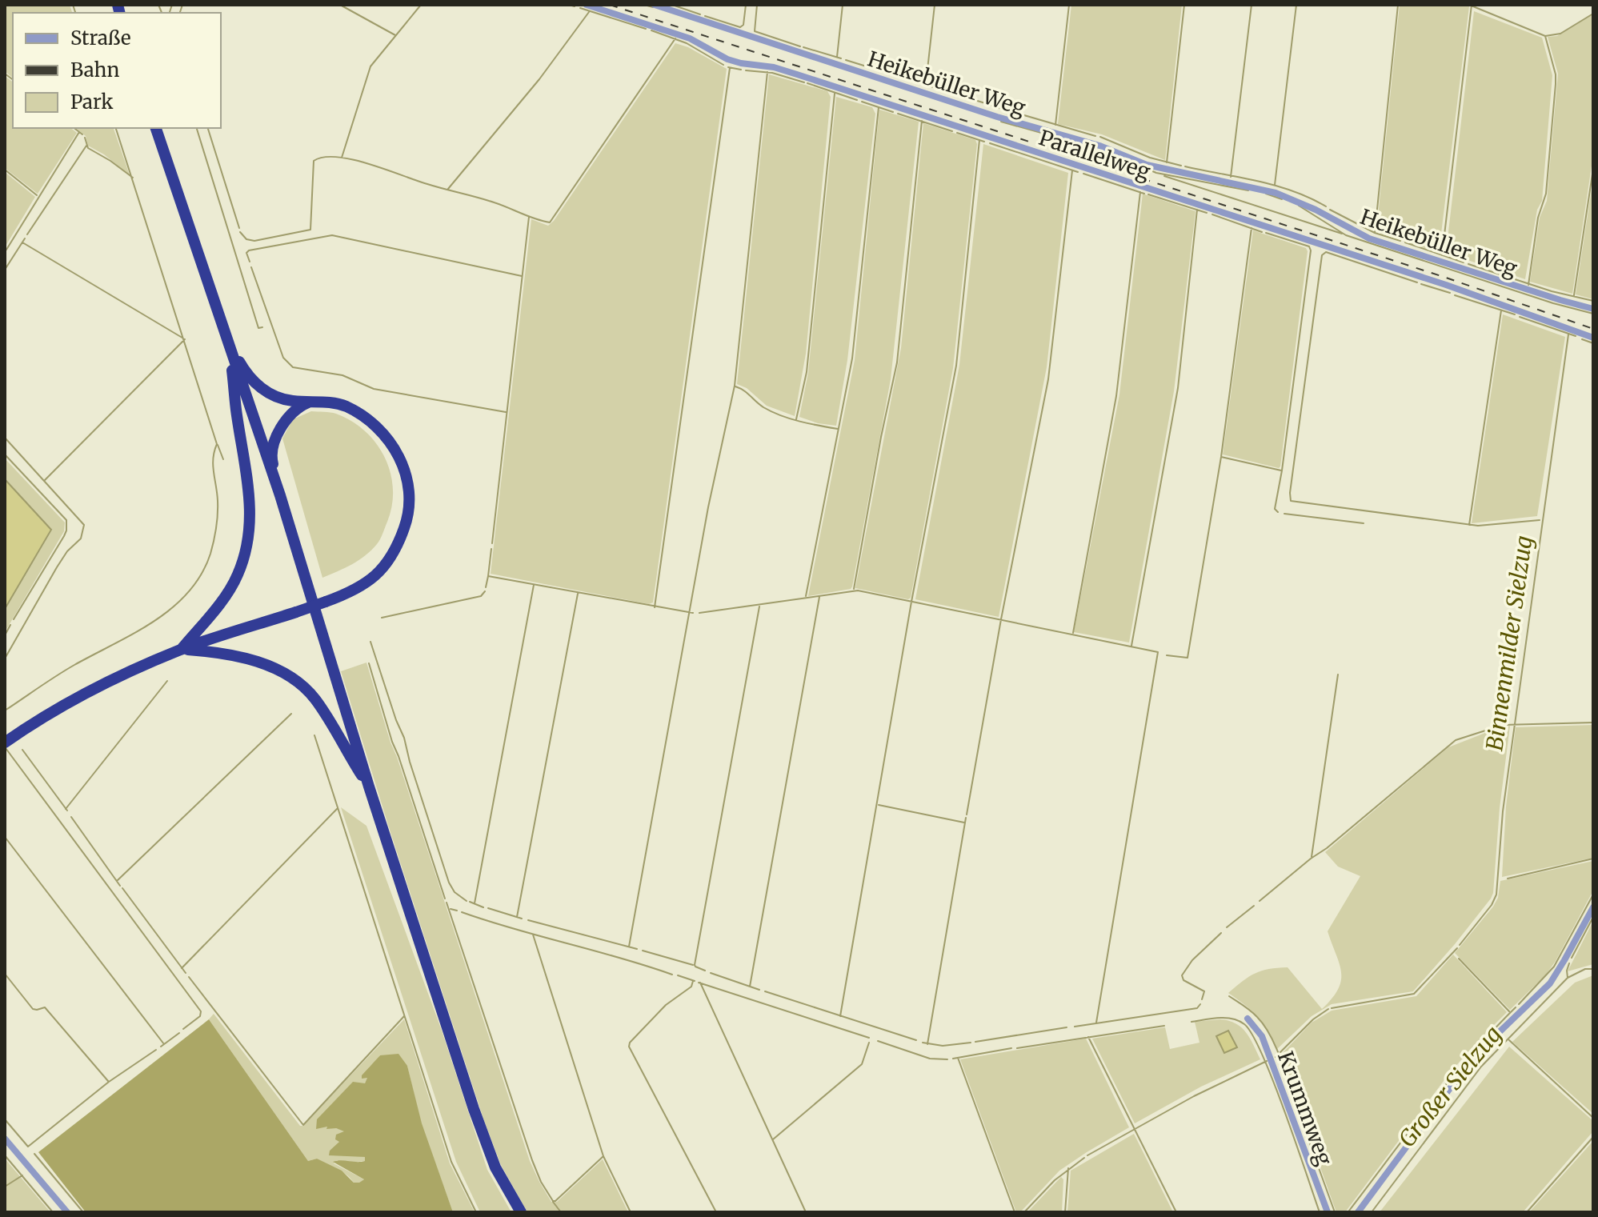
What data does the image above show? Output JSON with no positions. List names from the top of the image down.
{
  "streets": {
    "street": ["Heikebüller Weg", "Parallelweg", "Krummweg"]
  },
  "water": ["Binnenmilder Sielzug", "Großer Sielzug"],
  "legend": ["Straße", "Bahn", "Park"]
}
